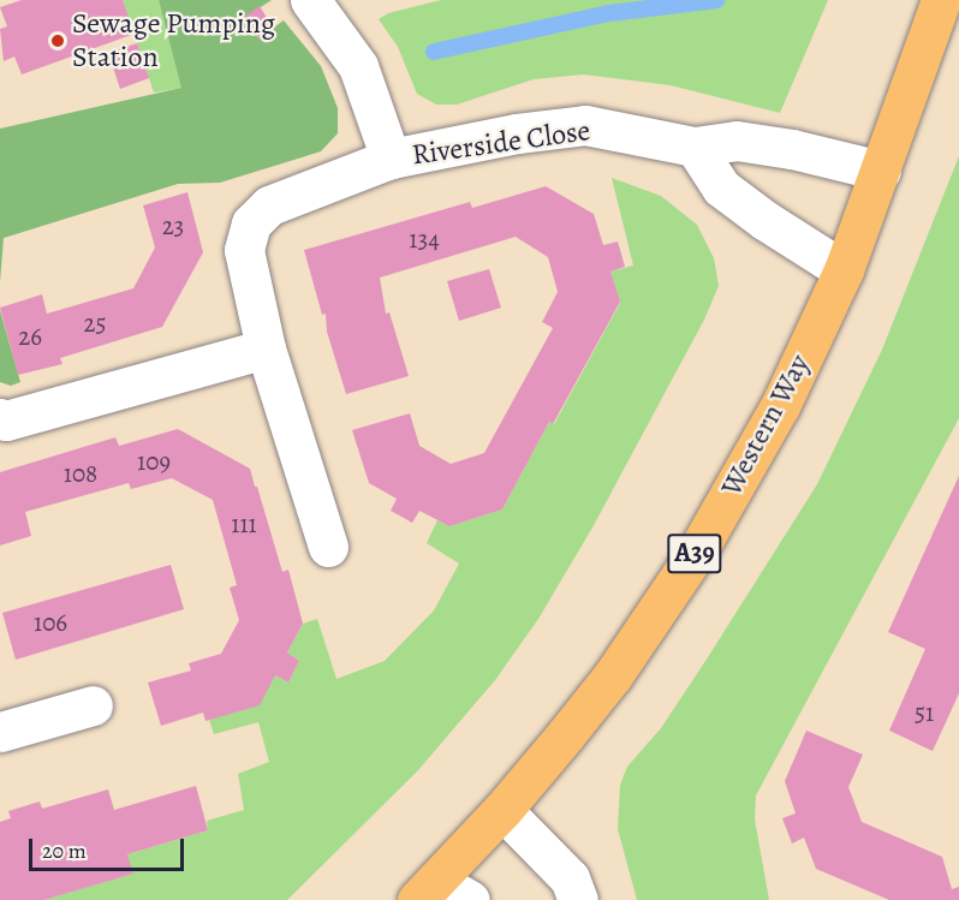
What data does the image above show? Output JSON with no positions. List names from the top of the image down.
{
  "streets": {
    "main road": ["Western Way", "A39"],
    "street": ["Riverside Close"]
  },
  "crossings": [
    ["Riverside Close", "Western Way"]
  ],
  "places": ["Sewage Pumping Station"],
  "house_numbers": [
    "23",
    "134",
    "25",
    "26",
    "109",
    "108",
    "111",
    "106",
    "51"
  ],
  "scale_bar": "20 m"
}
